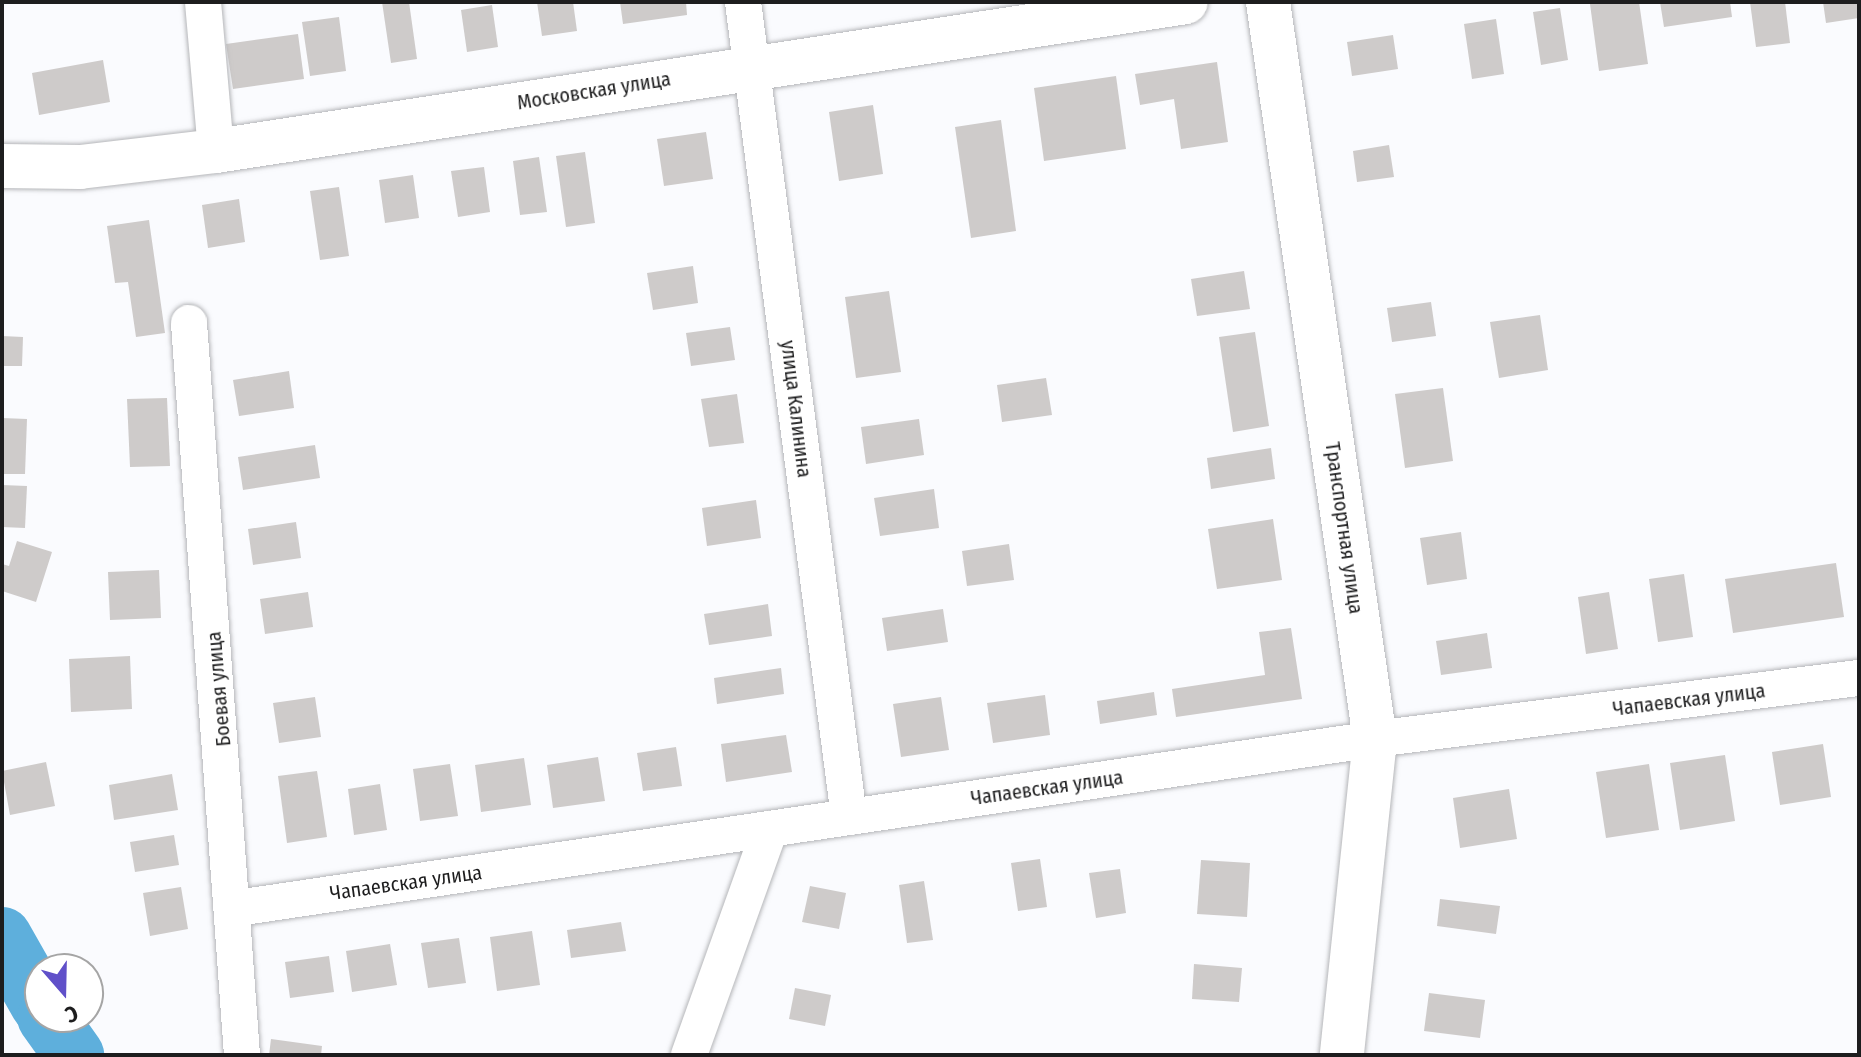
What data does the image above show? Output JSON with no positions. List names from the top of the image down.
{
  "streets": {
    "street": [
      "Московская улица",
      "улица Калинина",
      "Транспортная улица",
      "Боевая улица",
      "Чапаевская улица"
    ]
  },
  "crossings": [
    ["Московская улица", "улица Калинина"],
    ["улица Калинина", "Чапаевская улица"],
    ["Транспортная улица", "Чапаевская улица"],
    ["Боевая улица", "Чапаевская улица"]
  ],
  "north": "bottom"
}
